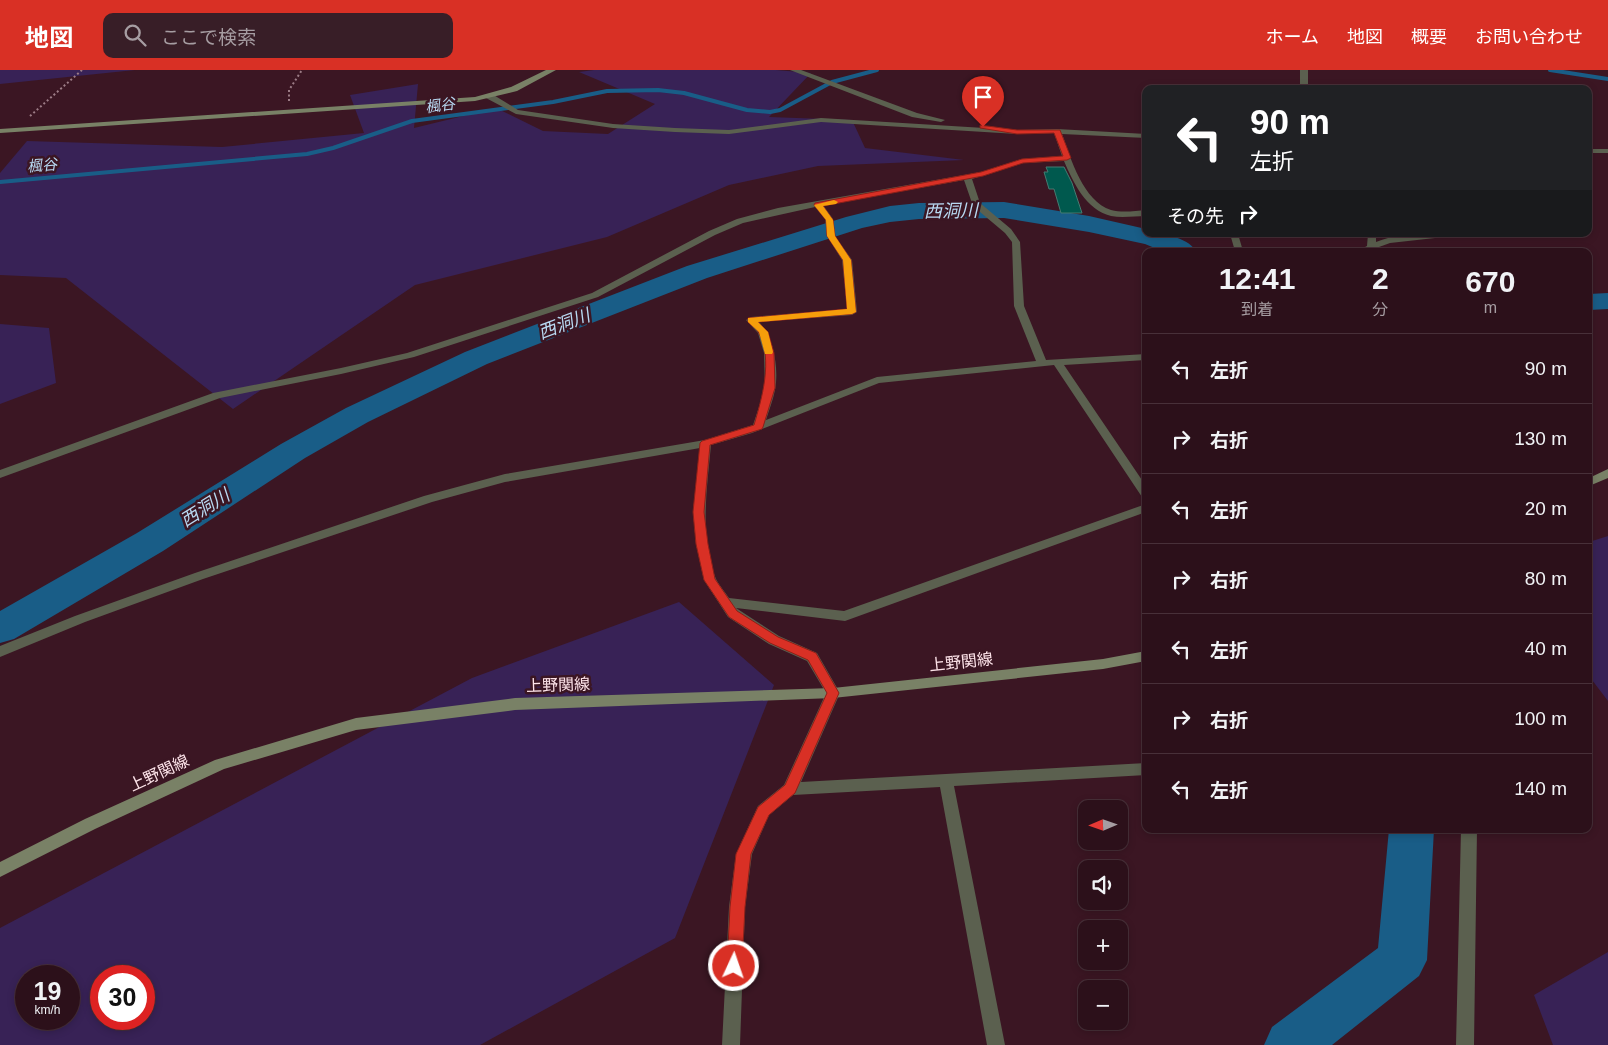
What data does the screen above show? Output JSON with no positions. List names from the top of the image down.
{
  "streets": {
    "main road": ["上野関線"]
  },
  "water": ["楓谷", "西洞川"],
  "north": "left",
  "page": {
    "header": "地図",
    "search": "ここで検索",
    "nav": [
      "ホーム",
      "地図",
      "概要",
      "お問い合わせ"
    ],
    "turn": ["90 m", "左折"],
    "then": "その先",
    "eta": [
      "12:41",
      "到着",
      "2",
      "分",
      "670",
      "m"
    ],
    "list": [
      {
        "name": "左折",
        "value": "90 m"
      },
      {
        "name": "右折",
        "value": "130 m"
      },
      {
        "name": "左折",
        "value": "20 m"
      },
      {
        "name": "右折",
        "value": "80 m"
      },
      {
        "name": "左折",
        "value": "40 m"
      },
      {
        "name": "右折",
        "value": "100 m"
      },
      {
        "name": "左折",
        "value": "140 m"
      }
    ],
    "map_buttons": ["+", "−"],
    "speed": "19 km/h",
    "limit": "30"
  }
}
